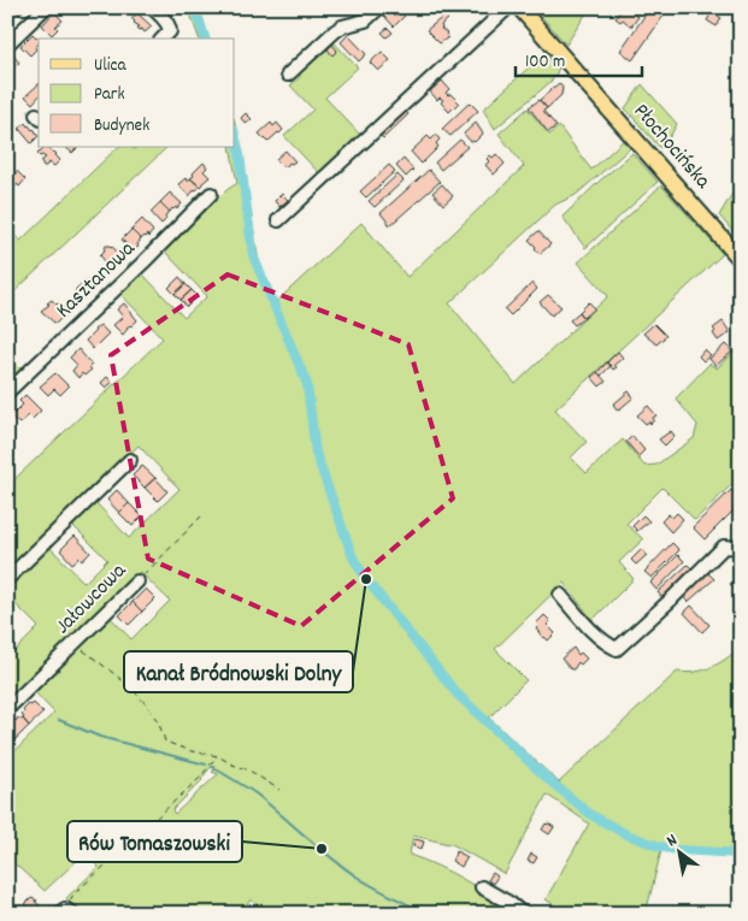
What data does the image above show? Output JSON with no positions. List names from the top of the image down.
{
  "streets": {
    "main road": ["Płochocińska"],
    "street": ["Kasztanowa", "Jałowcowa"]
  },
  "places": ["Kanał Bródnowski Dolny", "Rów Tomaszowski"],
  "legend": ["Ulica", "Park", "Budynek"],
  "scale_bar": "100 m",
  "north": "top left"
}
